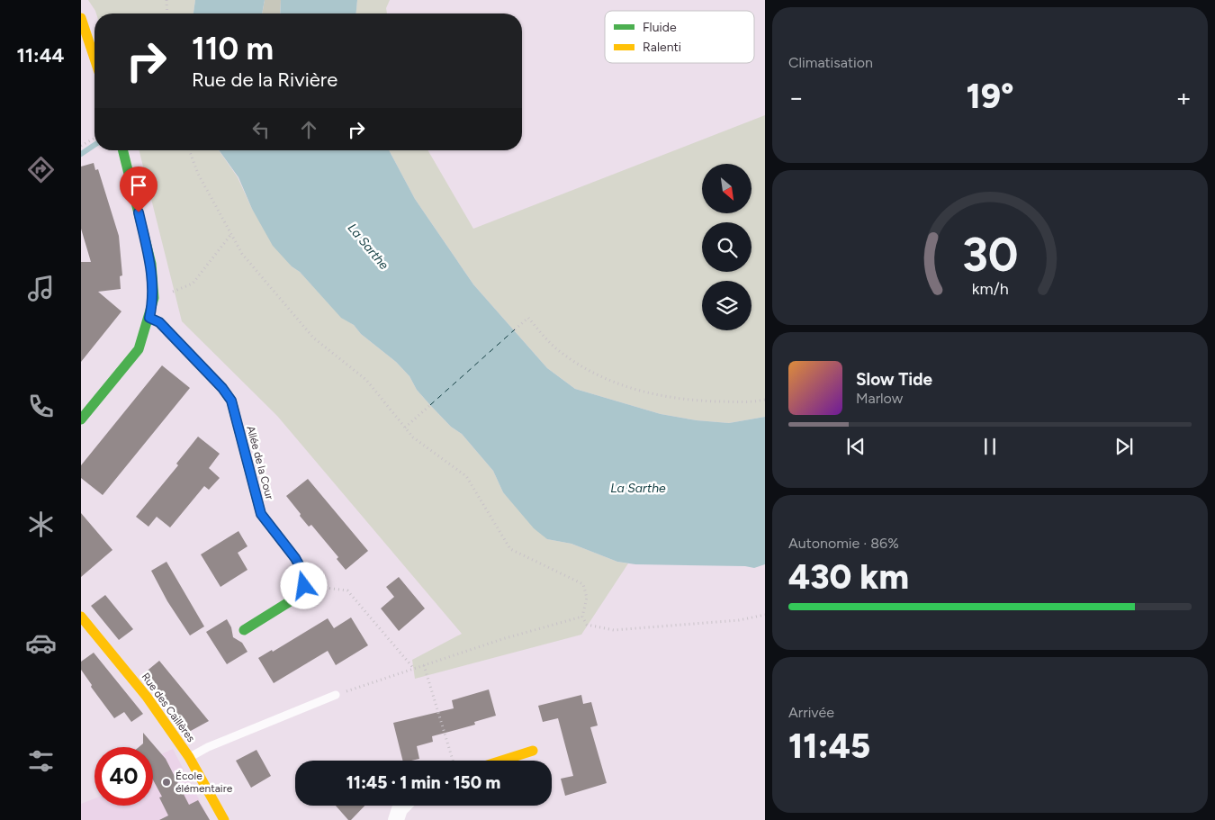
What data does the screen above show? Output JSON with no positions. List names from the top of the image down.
{
  "streets": {
    "street": ["Allée de la Cour", "Rue des Caillères"]
  },
  "water": ["La Sarthe"],
  "places": ["École élémentaire"],
  "legend": ["Fluide", "Ralenti"],
  "north": "bottom right",
  "page": {
    "tabs": "11:44",
    "tile": [
      "Climatisation",
      ["Autonomie · 86%", "430 km"],
      ["Arrivée", "11:45"]
    ],
    "turn": ["110 m", "Rue de la Rivière"],
    "heat": ["−", "19°", "+"],
    "song": ["Slow Tide", "Marlow"],
    "limit": "40",
    "trip": "11:45 · 1 min · 150 m",
    "gauge": ["30", "km/h"]
  }
}
